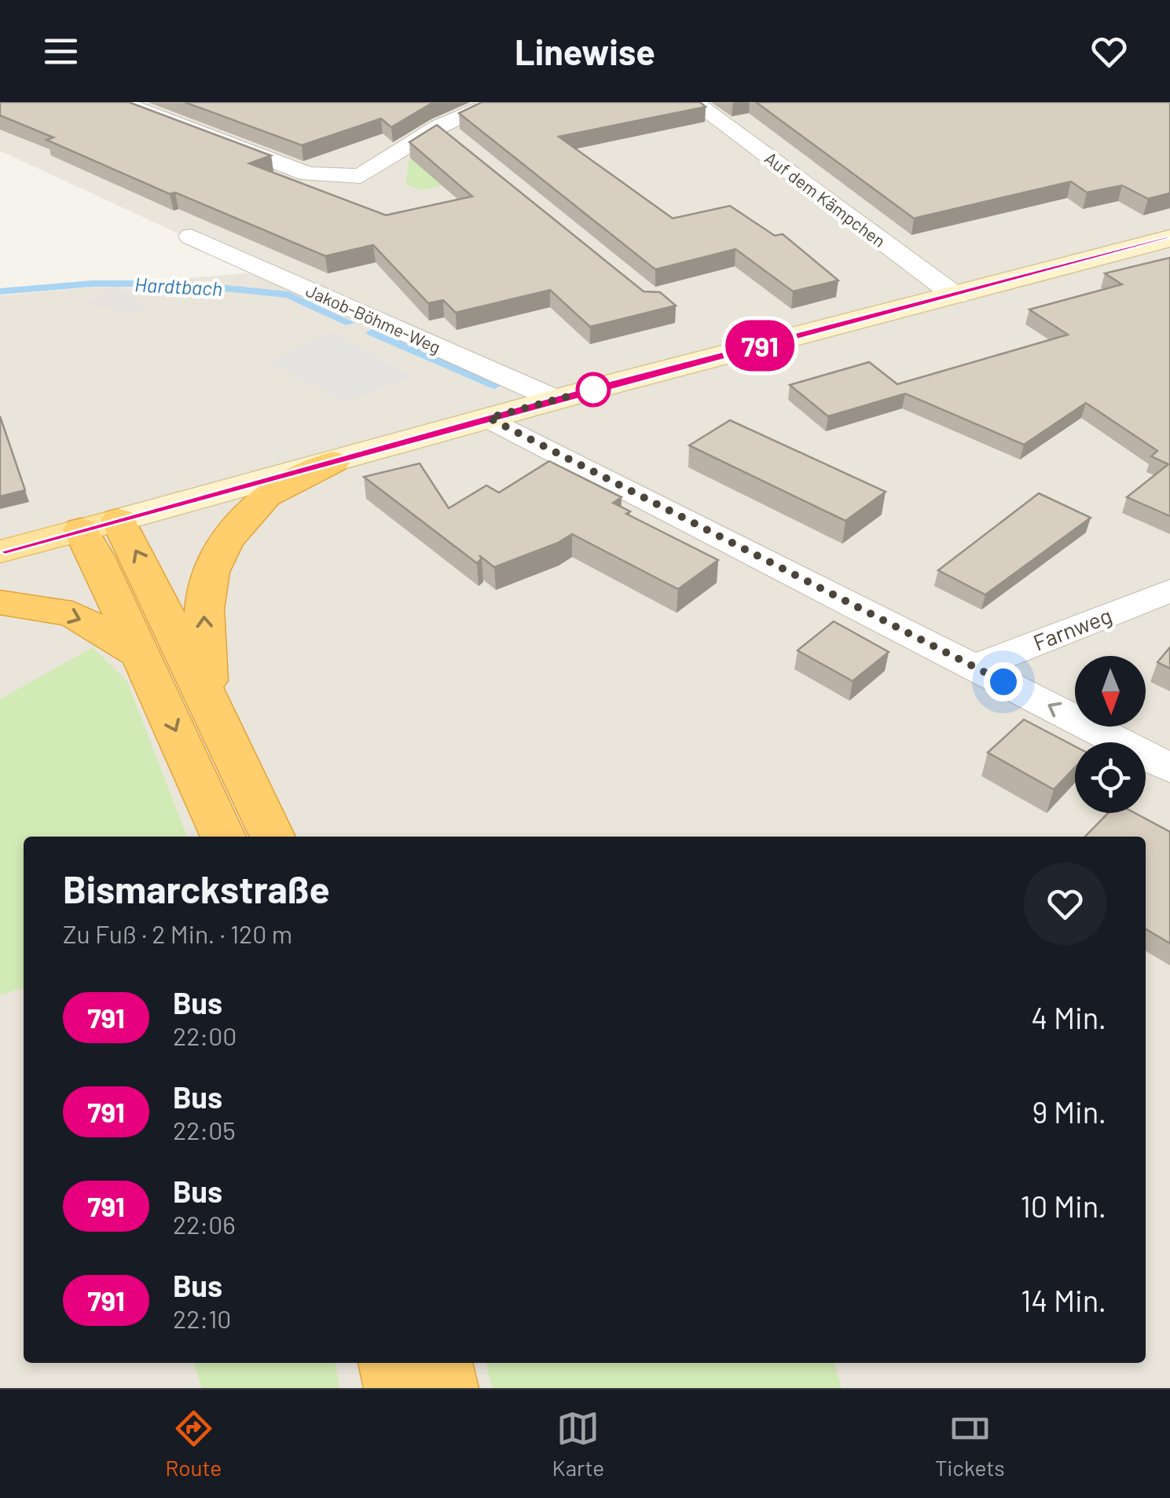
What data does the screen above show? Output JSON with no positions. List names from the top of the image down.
{
  "streets": {
    "street": ["Auf dem Kämpchen", "Jakob-Böhme-Weg", "Farnweg"]
  },
  "water": ["Hardtbach"],
  "lines": ["bus line 791"],
  "north": "bottom",
  "page": {
    "header": "Linewise",
    "on_map": "791",
    "heading": ["Bismarckstraße", "Zu Fuß · 2 Min. · 120 m"],
    "list": [
      {
        "mark": "791",
        "name": "Bus",
        "note": "22:00",
        "value": "4 Min."
      },
      {
        "mark": "791",
        "name": "Bus",
        "note": "22:05",
        "value": "9 Min."
      },
      {
        "mark": "791",
        "name": "Bus",
        "note": "22:06",
        "value": "10 Min."
      },
      {
        "mark": "791",
        "name": "Bus",
        "note": "22:10",
        "value": "14 Min."
      }
    ],
    "tabs": ["Route", "Karte", "Tickets"]
  }
}
